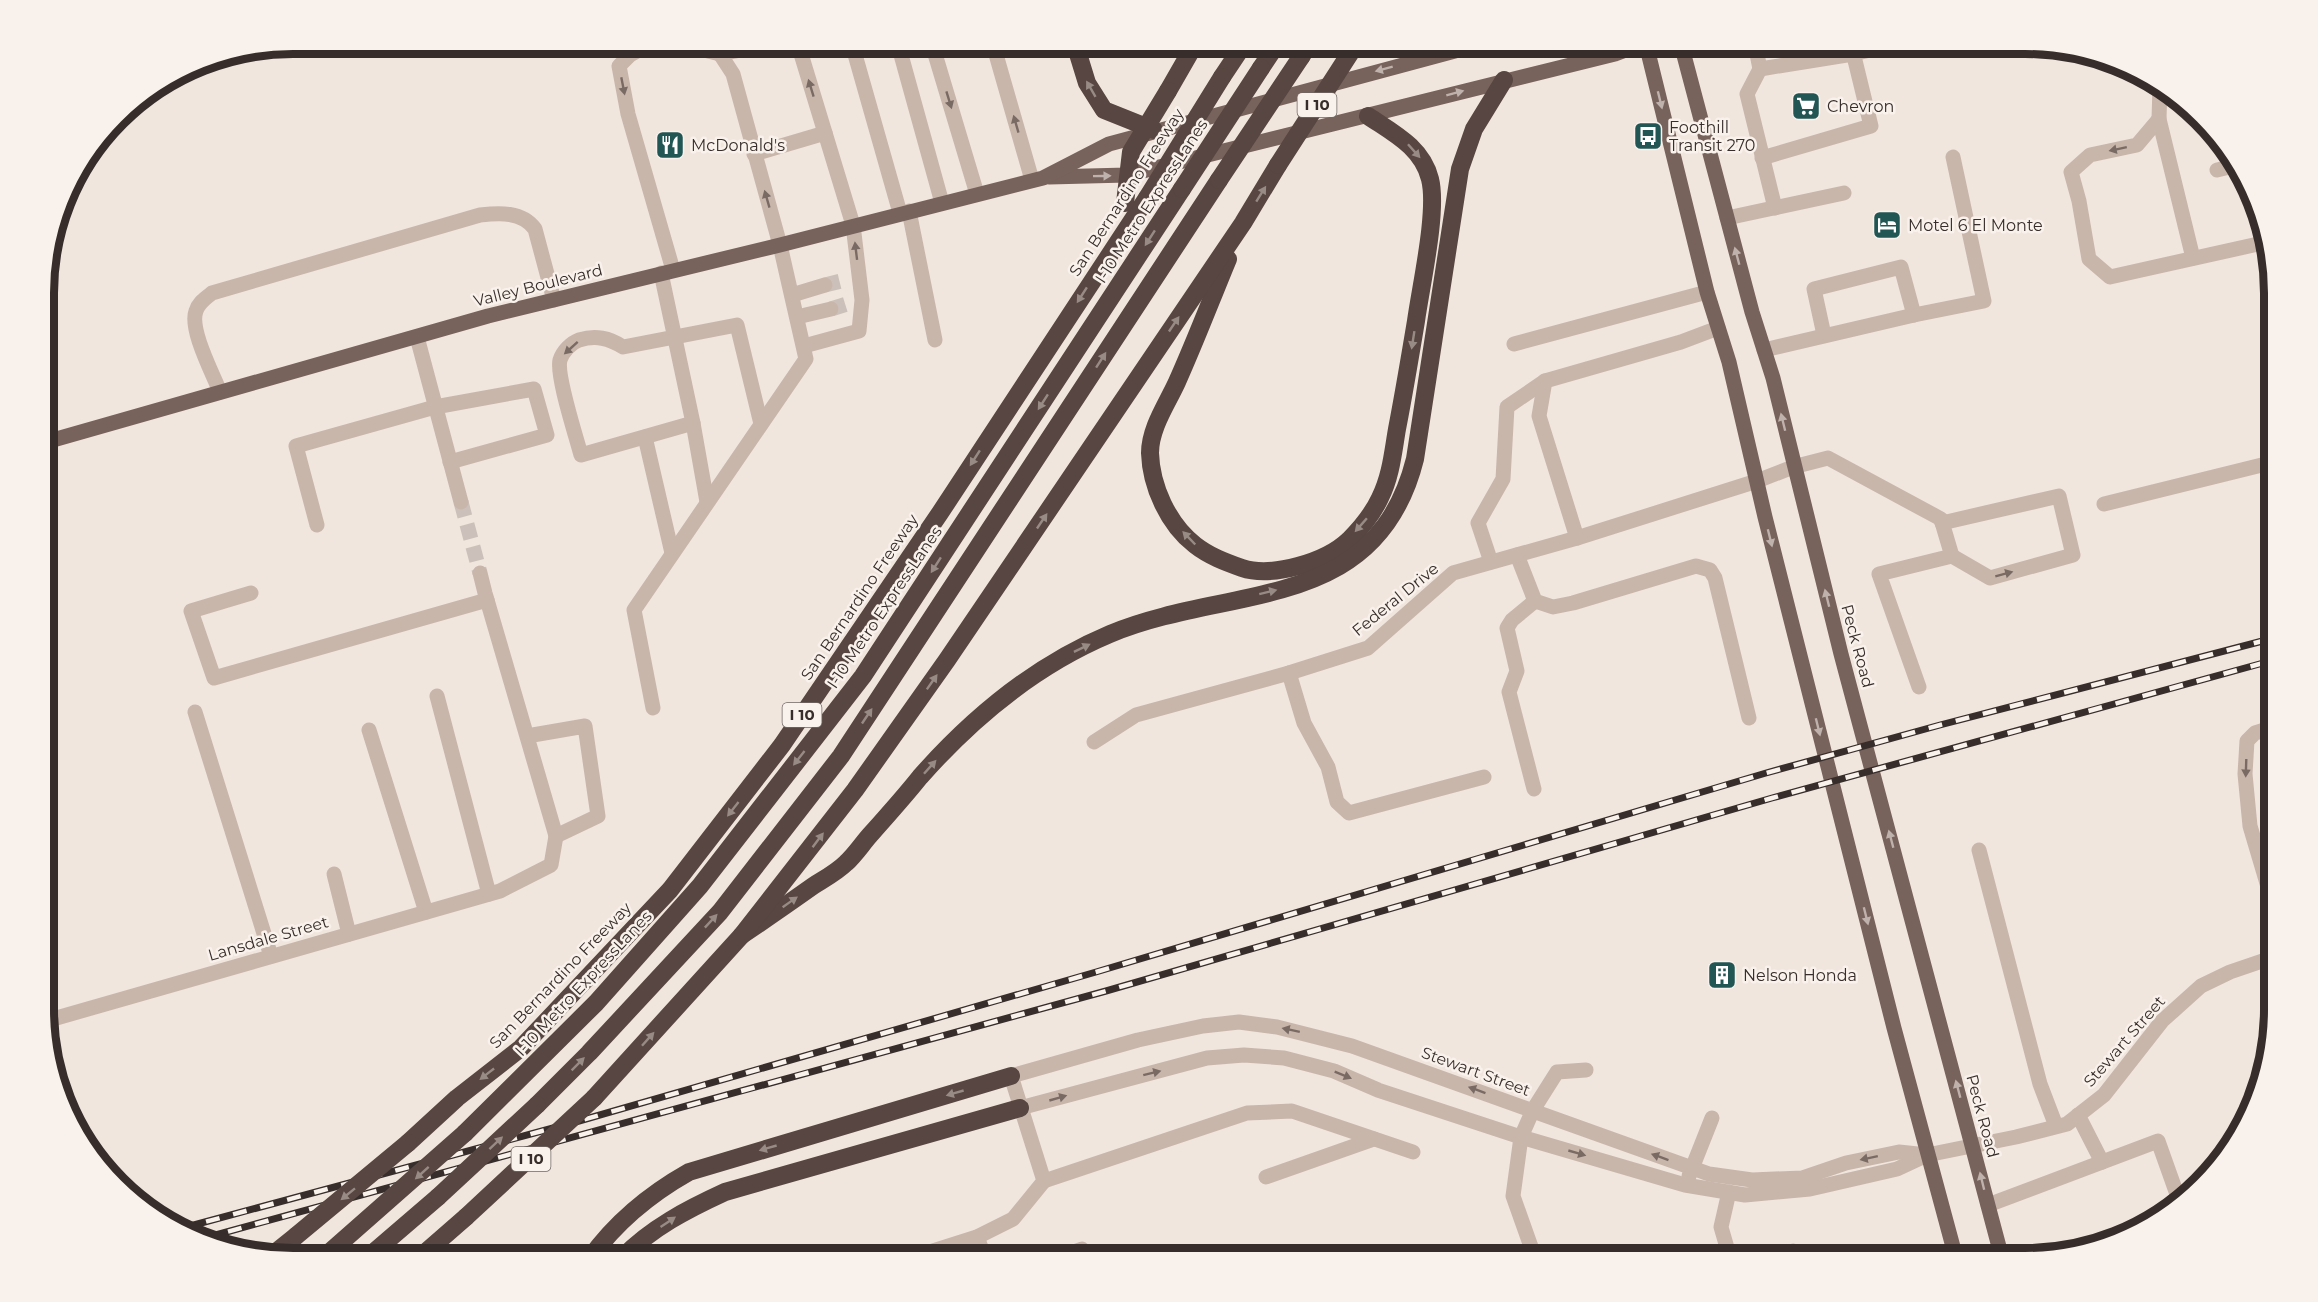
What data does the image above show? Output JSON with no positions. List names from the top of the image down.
{
  "streets": {
    "highway": ["I 10", "San Bernardino Freeway", "I-10 Metro ExpressLanes"],
    "main road": ["Valley Boulevard", "Peck Road"],
    "street": ["Federal Drive", "Lansdale Street", "Stewart Street"]
  },
  "crossings": [
    ["Federal Drive", "Peck Road"],
    ["Peck Road", "Stewart Street"]
  ],
  "places": {
    "supermarket": ["Chevron"],
    "bus stop": ["Foothill Transit 270"],
    "restaurant": ["McDonald's"],
    "hotel": ["Motel 6 El Monte"],
    "building": ["Nelson Honda"]
  }
}
